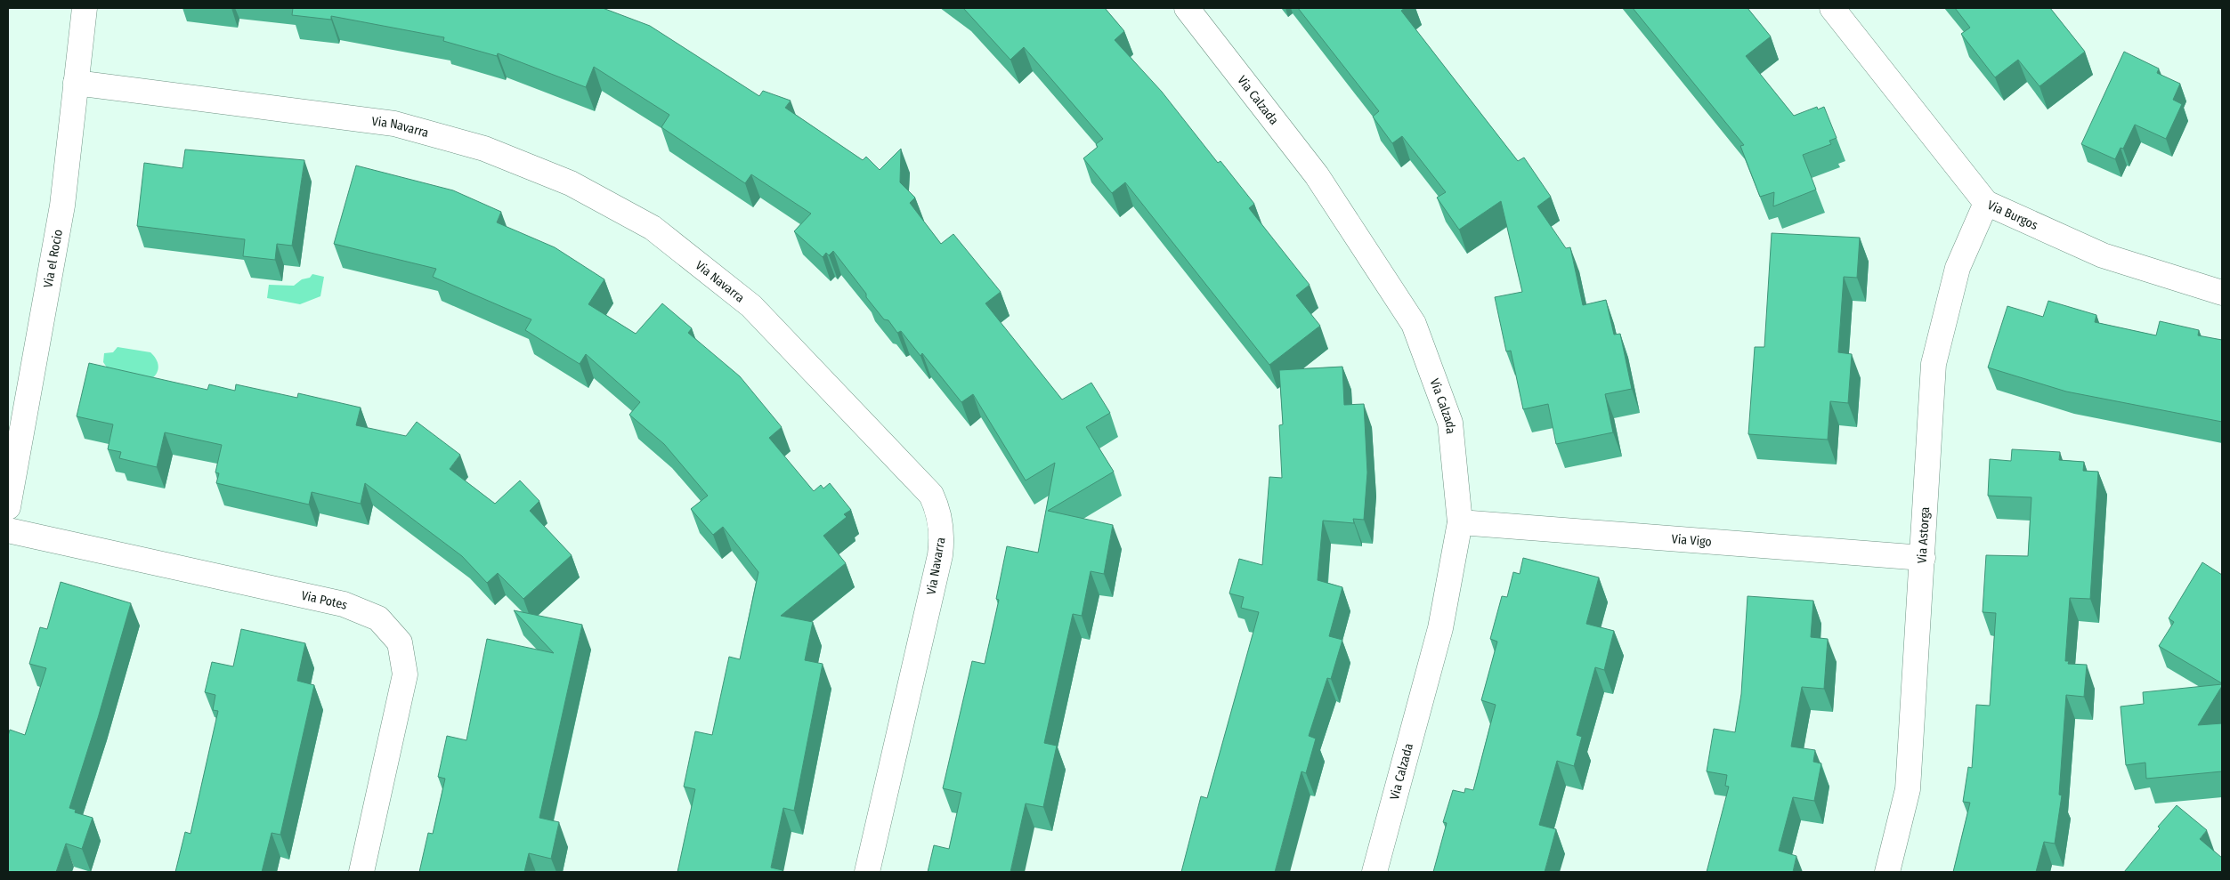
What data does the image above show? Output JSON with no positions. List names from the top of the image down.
{
  "streets": {
    "street": [
      "Via Calzada",
      "Via Navarra",
      "Via Burgos",
      "Via el Rocio",
      "Via Astorga",
      "Via Vigo",
      "Via Potes"
    ]
  },
  "crossings": [
    ["Via Calzada", "Via Vigo"],
    ["Via Navarra", "Via el Rocio"],
    ["Via Burgos", "Via Astorga"],
    ["Via Astorga", "Via Vigo"]
  ]
}
